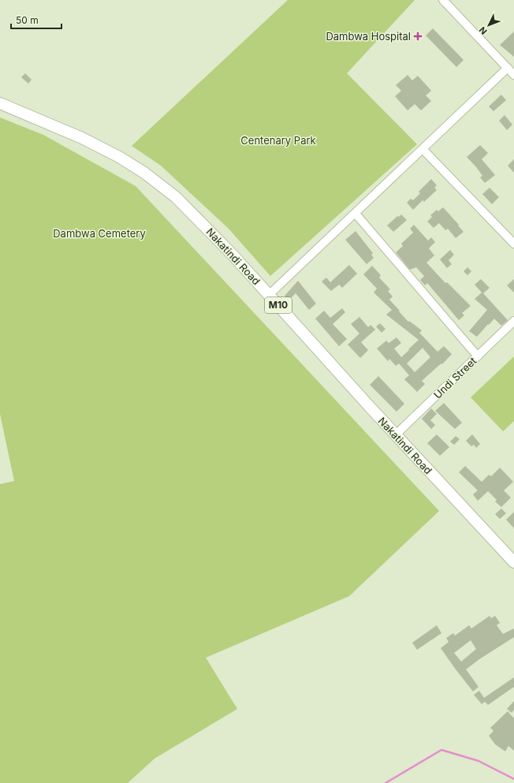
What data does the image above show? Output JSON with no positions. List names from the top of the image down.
{
  "streets": {
    "highway": ["Nakatindi Road", "M10"],
    "street": ["Undi Street"]
  },
  "crossings": [
    ["Nakatindi Road", "Undi Street"]
  ],
  "parks": ["Centenary Park", "Dambwa Cemetery"],
  "places": {
    "health": ["Dambwa Hospital"]
  },
  "scale_bar": "50 m",
  "north": "bottom left"
}
